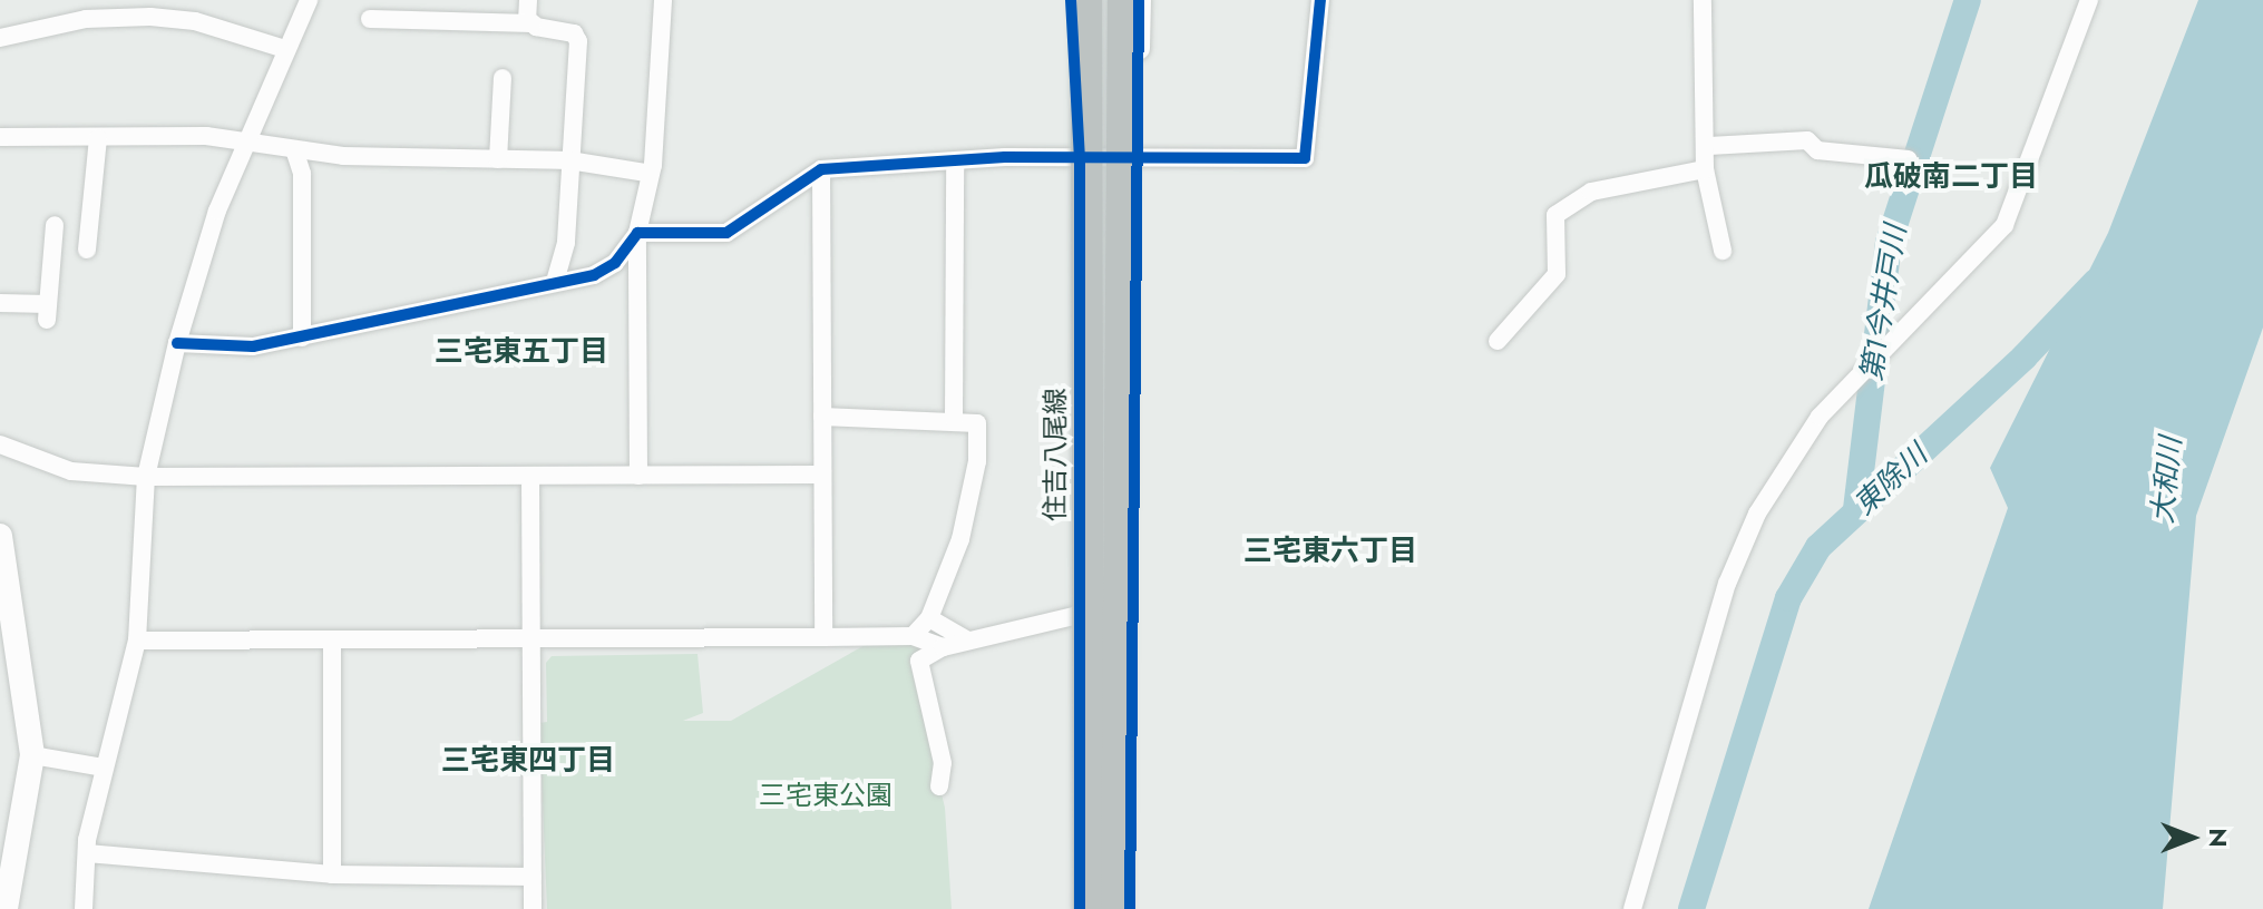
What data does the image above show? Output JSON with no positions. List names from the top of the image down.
{
  "streets": {
    "main road": ["住吉八尾線"]
  },
  "districts": [
    "瓜破南二丁目",
    "三宅東五丁目",
    "三宅東六丁目",
    "三宅東四丁目"
  ],
  "water": ["第1今井戸川", "東除川", "大和川"],
  "parks": ["三宅東公園"],
  "north": "right"
}
